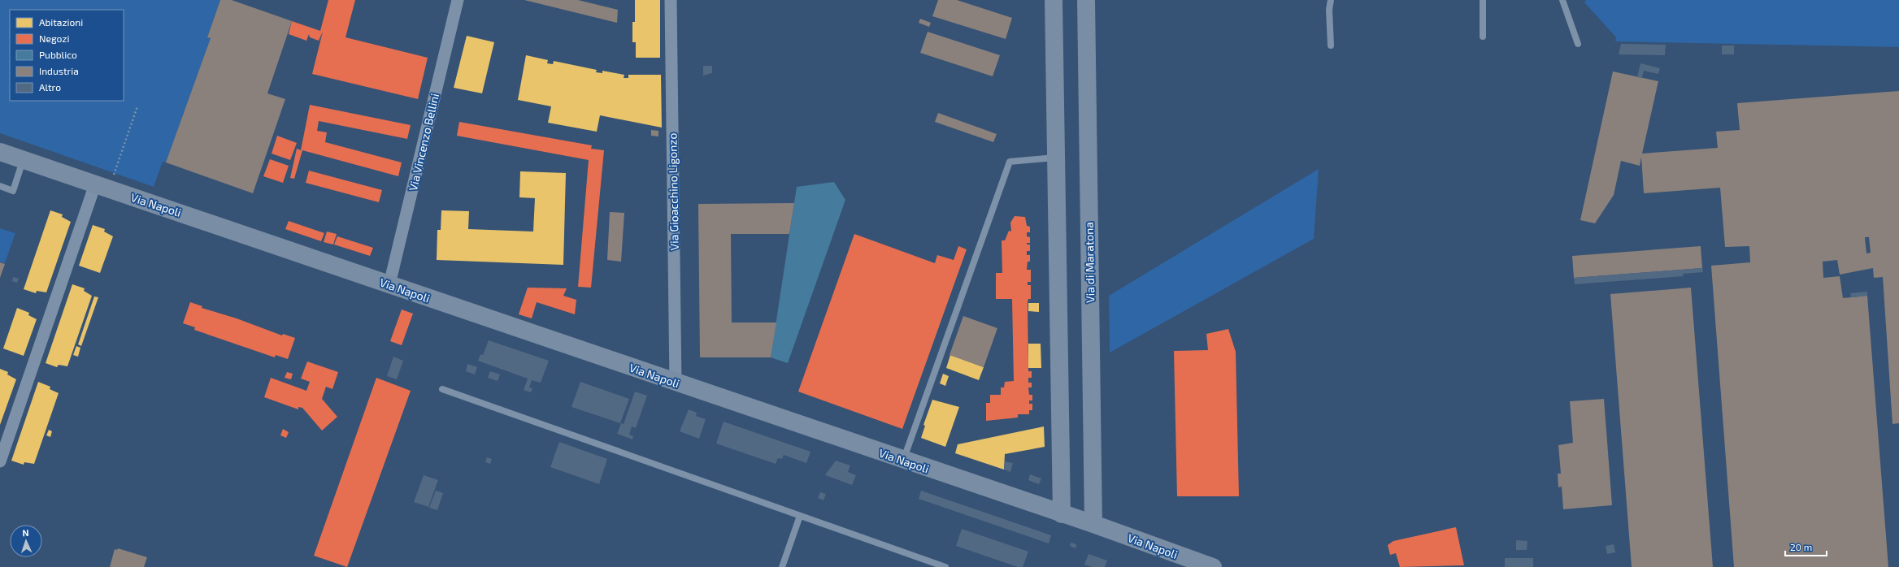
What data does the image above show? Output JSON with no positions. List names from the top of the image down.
{
  "streets": {
    "main road": ["Via Napoli", "Via di Maratona"],
    "street": ["Via Vincenzo Bellini", "Via Gioacchino Ligonzo"]
  },
  "crossings": [
    ["Via Vincenzo Bellini", "Via Napoli"],
    ["Via Gioacchino Ligonzo", "Via Napoli"],
    ["Via Napoli", "Via di Maratona"]
  ],
  "legend": [
    "Abitazioni",
    "Negozi",
    "Pubblico",
    "Industria",
    "Altro"
  ],
  "scale_bar": "20 m",
  "north": "top"
}
